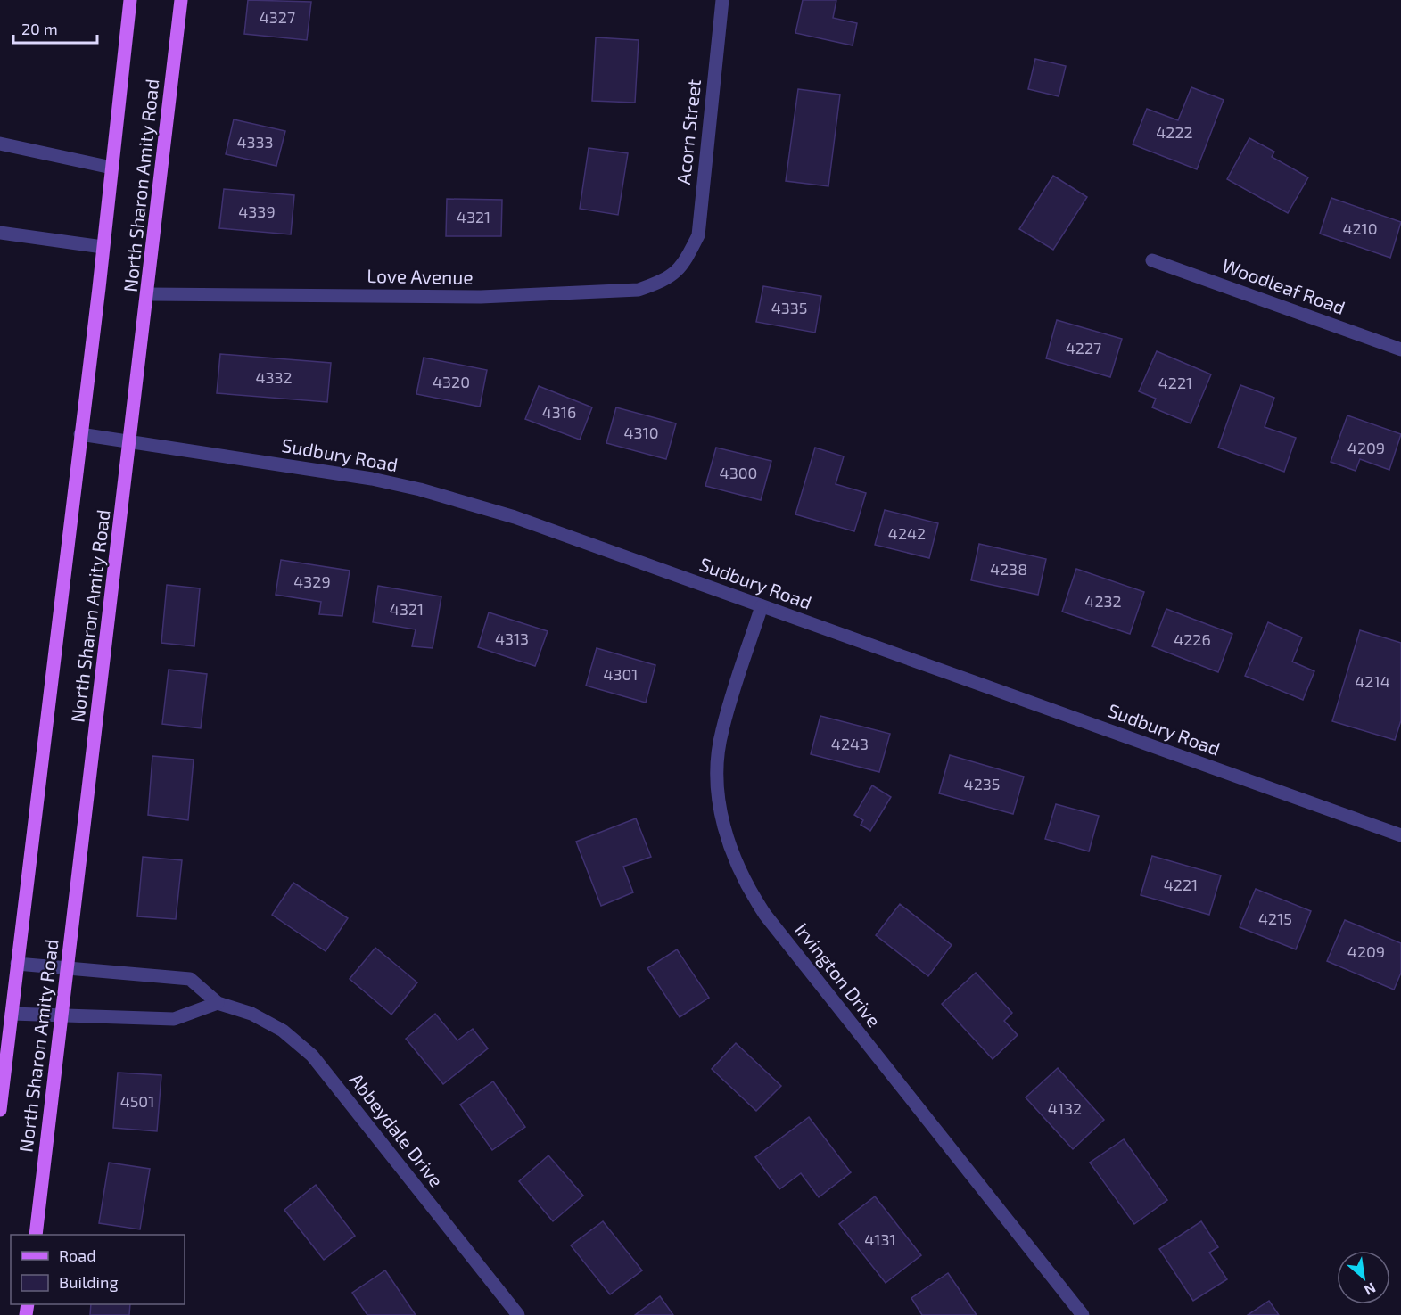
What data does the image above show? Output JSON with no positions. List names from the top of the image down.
{
  "streets": {
    "main road": ["North Sharon Amity Road"],
    "street": [
      "Acorn Street",
      "Love Avenue",
      "Woodleaf Road",
      "Sudbury Road",
      "Irvington Drive",
      "Abbeydale Drive"
    ]
  },
  "crossings": [
    ["Acorn Street", "Love Avenue"],
    ["North Sharon Amity Road", "Love Avenue"],
    ["North Sharon Amity Road", "Sudbury Road"],
    ["North Sharon Amity Road", "Abbeydale Drive"],
    ["Sudbury Road", "Irvington Drive"]
  ],
  "house_numbers": [
    "4327",
    "4222",
    "4333",
    "4339",
    "4321",
    "4210",
    "4335",
    "4227",
    "4332",
    "4320",
    "4221",
    "4316",
    "4310",
    "4209",
    "4300",
    "4242",
    "4238",
    "4329",
    "4232",
    "4321",
    "4313",
    "4226",
    "4301",
    "4214",
    "4243",
    "4235",
    "4221",
    "4215",
    "4209",
    "4501",
    "4132",
    "4131"
  ],
  "legend": ["Road", "Building"],
  "scale_bar": "20 m",
  "north": "bottom right"
}
